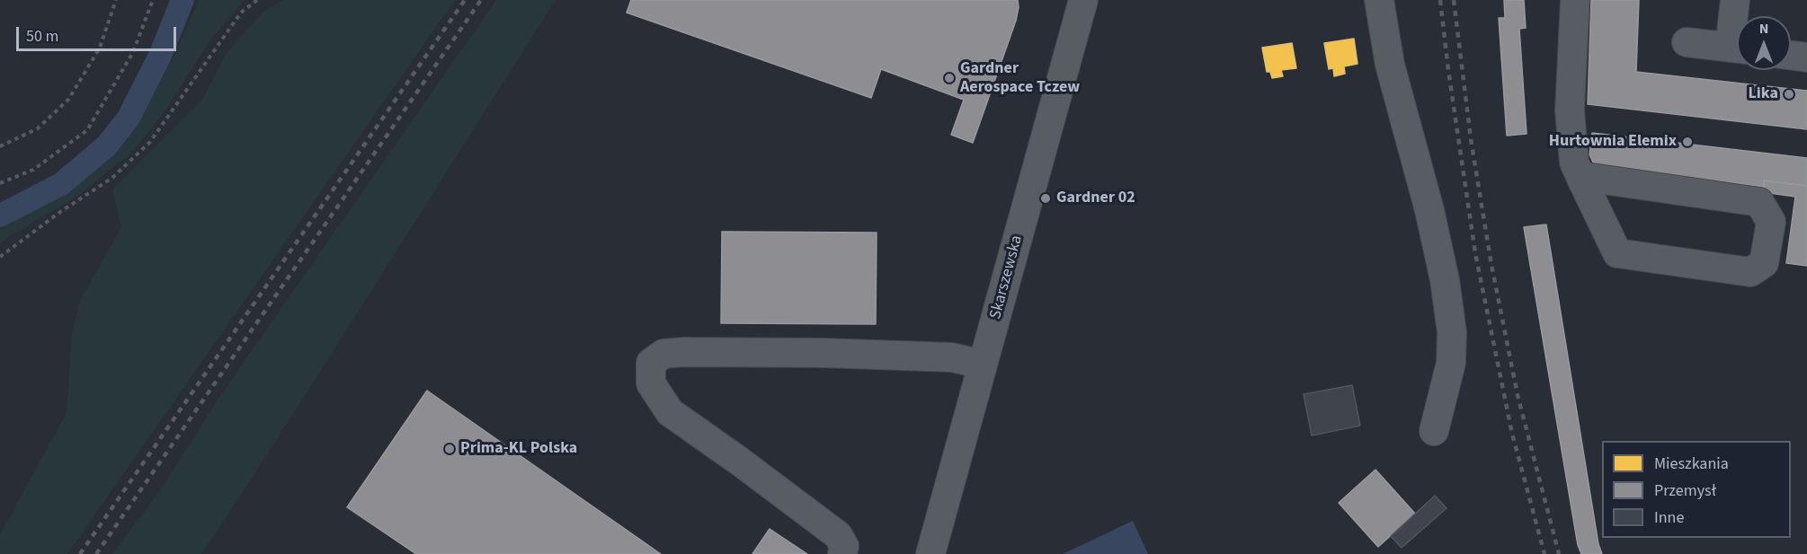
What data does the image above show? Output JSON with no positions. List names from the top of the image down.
{
  "streets": {
    "street": ["Skarszewska"]
  },
  "places": [
    "Gardner Aerospace Tczew",
    "Lika",
    "Hurtownia Elemix",
    "Gardner 02",
    "Prima-KL Polska"
  ],
  "legend": ["Mieszkania", "Przemysł", "Inne"],
  "scale_bar": "50 m",
  "north": "top"
}
